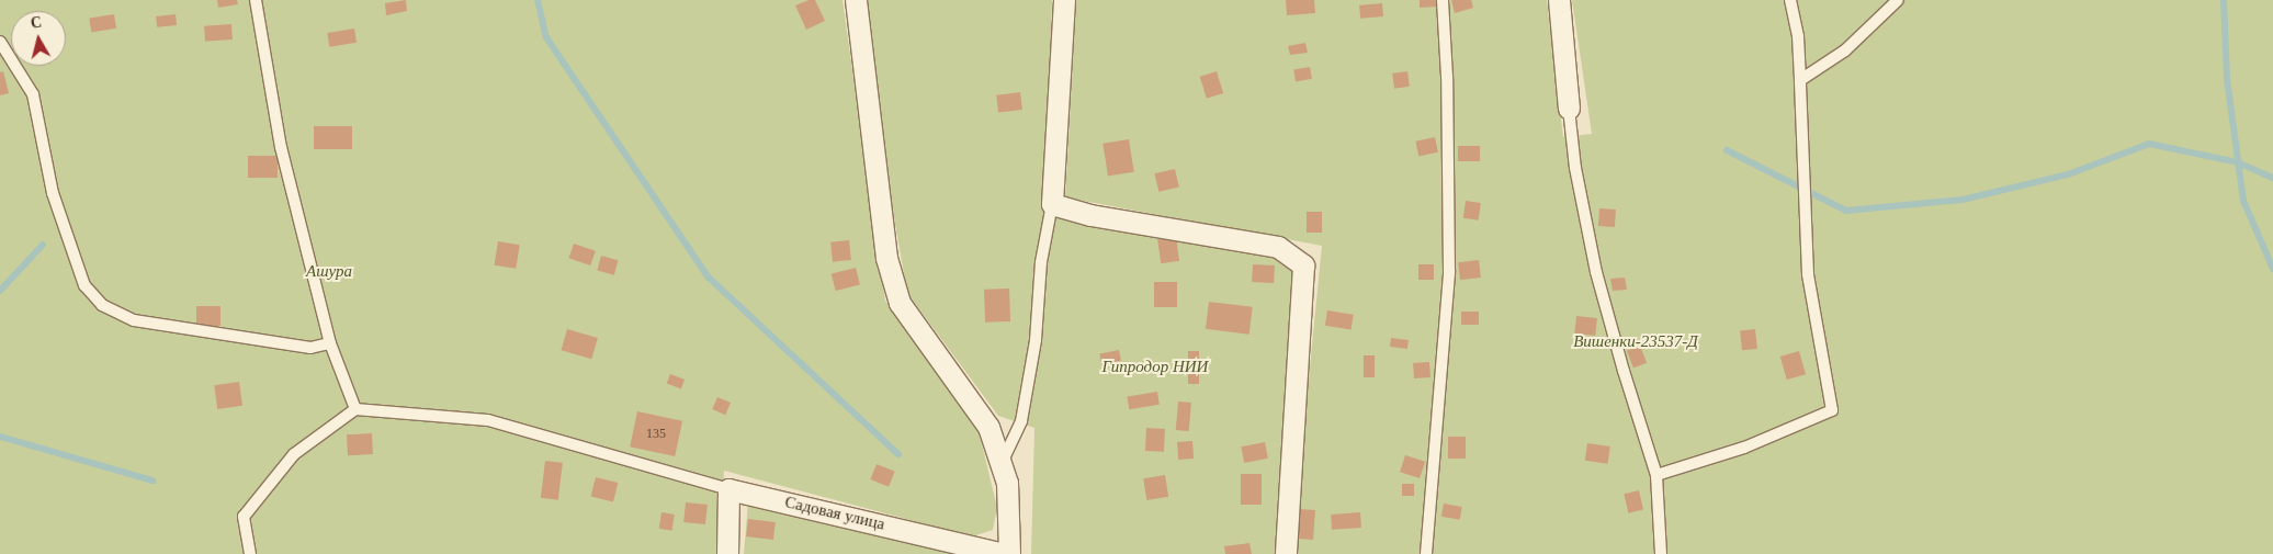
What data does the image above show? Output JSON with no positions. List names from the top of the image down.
{
  "streets": {
    "street": ["Садовая улица"]
  },
  "parks": ["Ашура", "Вишенки-23537-Д", "Гипродор НИИ"],
  "house_numbers": ["135"],
  "north": "top"
}
